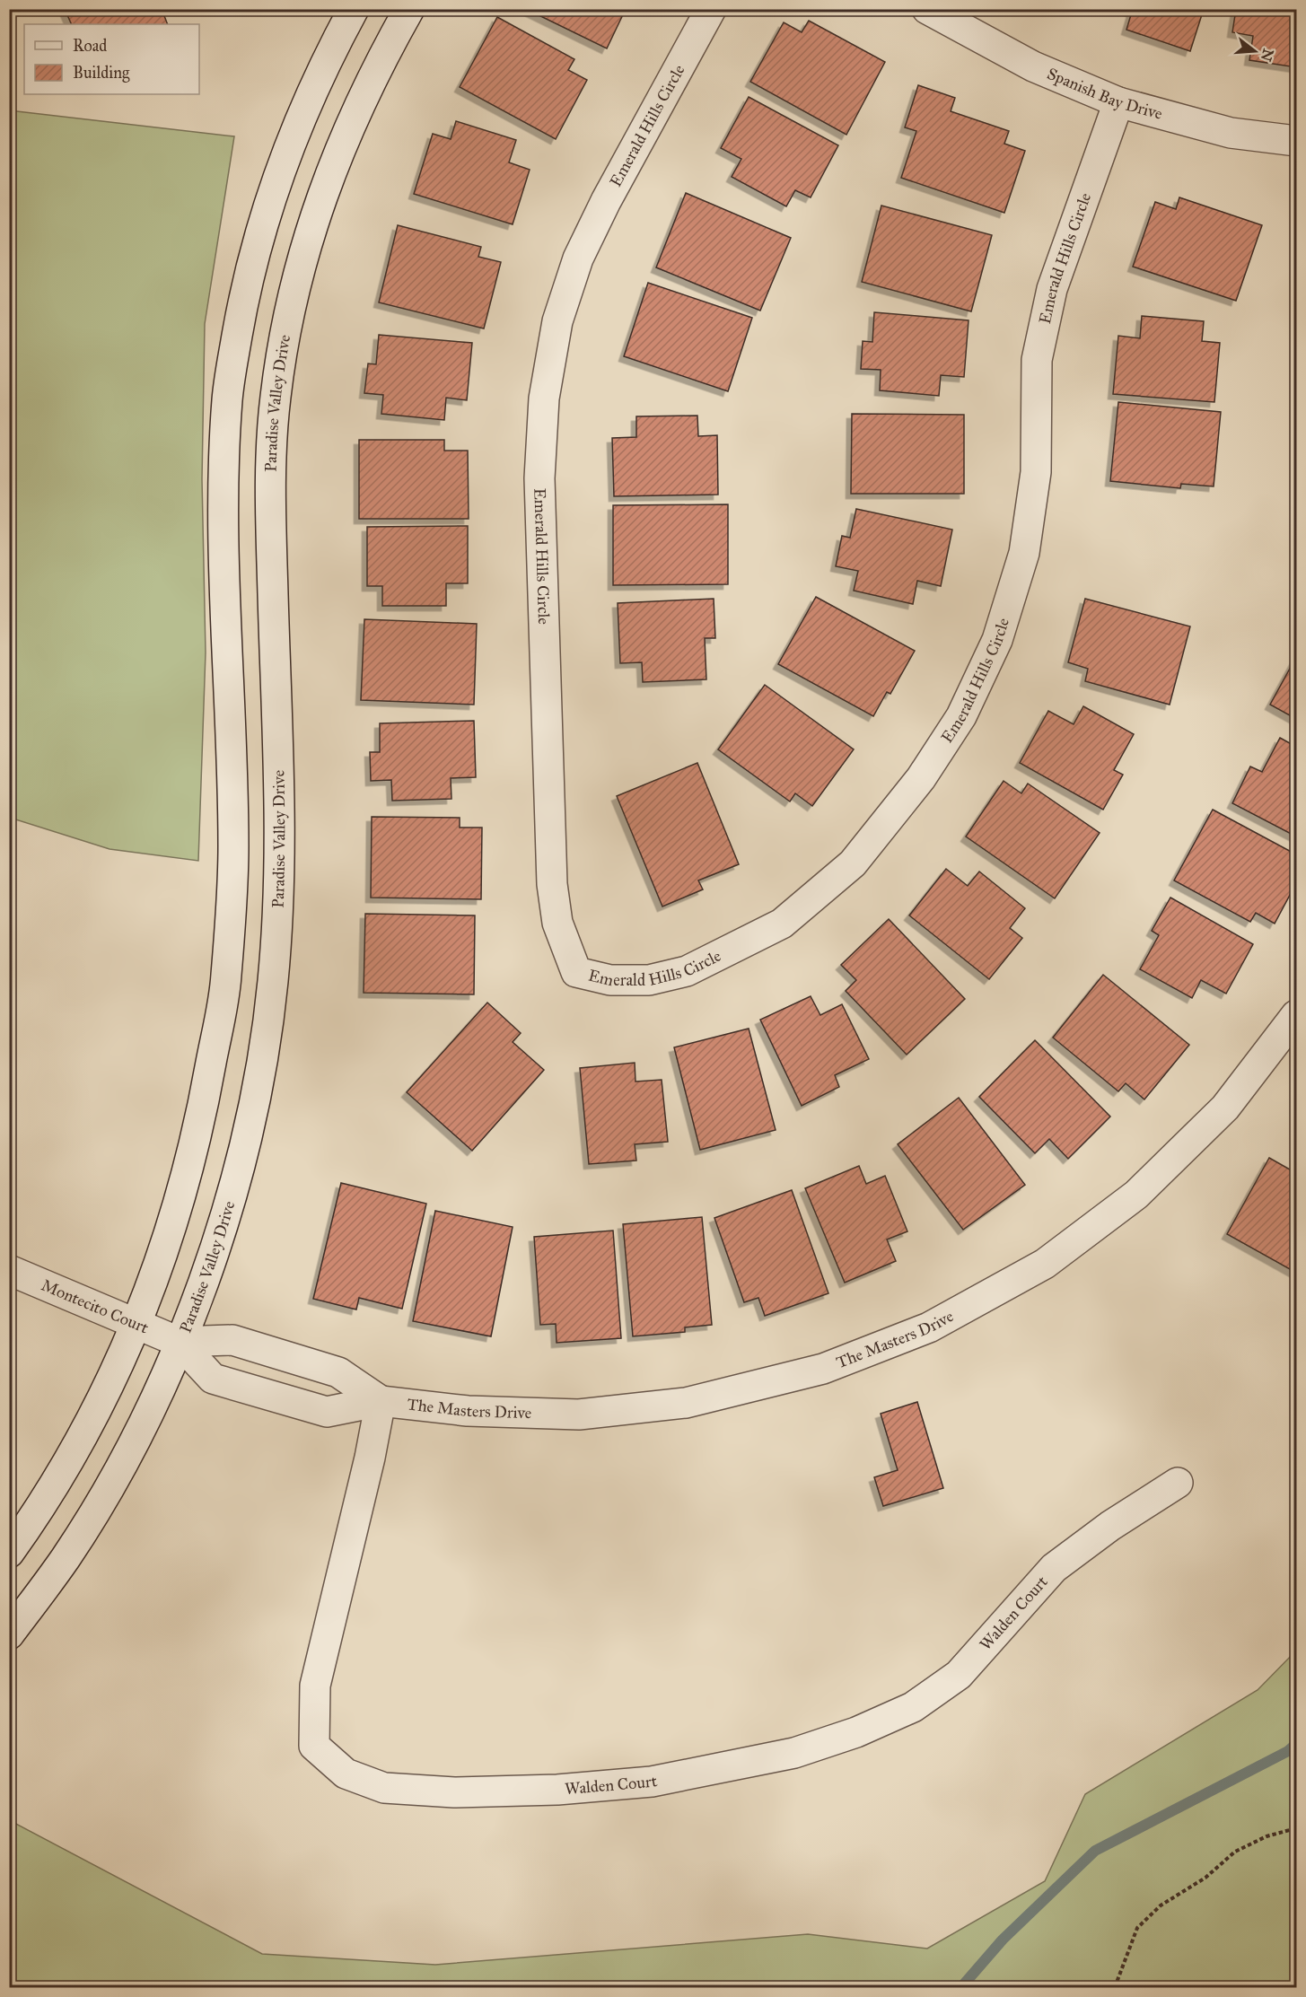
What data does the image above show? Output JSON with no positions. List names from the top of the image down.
{
  "streets": {
    "street": [
      "Spanish Bay Drive",
      "Emerald Hills Circle",
      "Paradise Valley Drive",
      "Montecito Court",
      "The Masters Drive",
      "Walden Court"
    ]
  },
  "crossings": [
    ["Spanish Bay Drive", "Emerald Hills Circle"],
    ["Paradise Valley Drive", "Montecito Court"],
    ["Paradise Valley Drive", "The Masters Drive"],
    ["Montecito Court", "The Masters Drive"],
    ["The Masters Drive", "Walden Court"]
  ],
  "legend": ["Road", "Building"],
  "north": "right"
}
